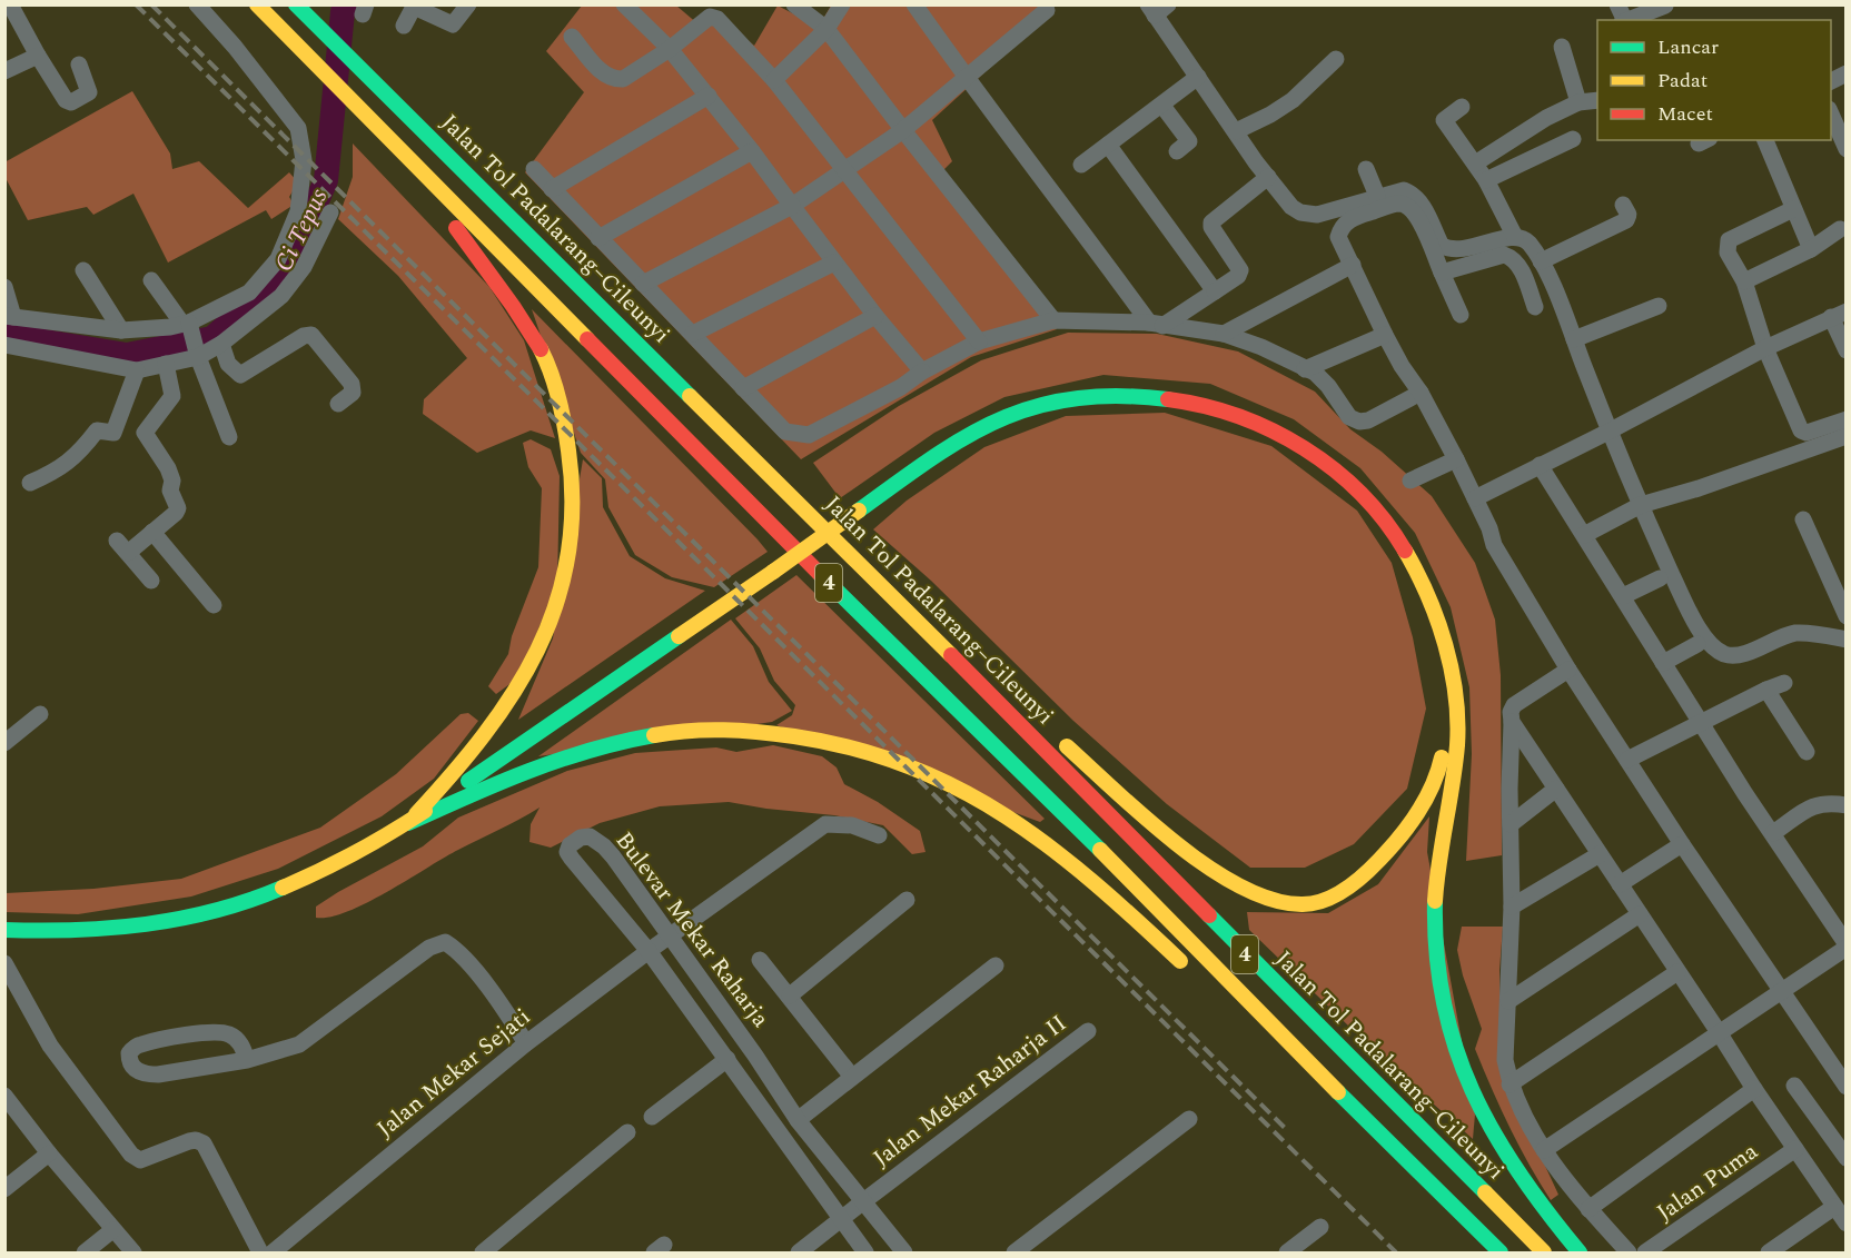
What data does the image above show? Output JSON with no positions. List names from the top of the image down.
{
  "streets": {
    "highway": ["Jalan Tol Padalarang–Cileunyi", "4"],
    "street": [
      "Bulevar Mekar Raharja",
      "Jalan Mekar Sejati",
      "Jalan Mekar Raharja II",
      "Jalan Puma"
    ]
  },
  "crossings": [
    ["Bulevar Mekar Raharja", "Jalan Mekar Sejati"],
    ["Bulevar Mekar Raharja", "Jalan Mekar Raharja II"]
  ],
  "water": ["Ci Tepus"],
  "legend": ["Lancar", "Padat", "Macet"]
}
